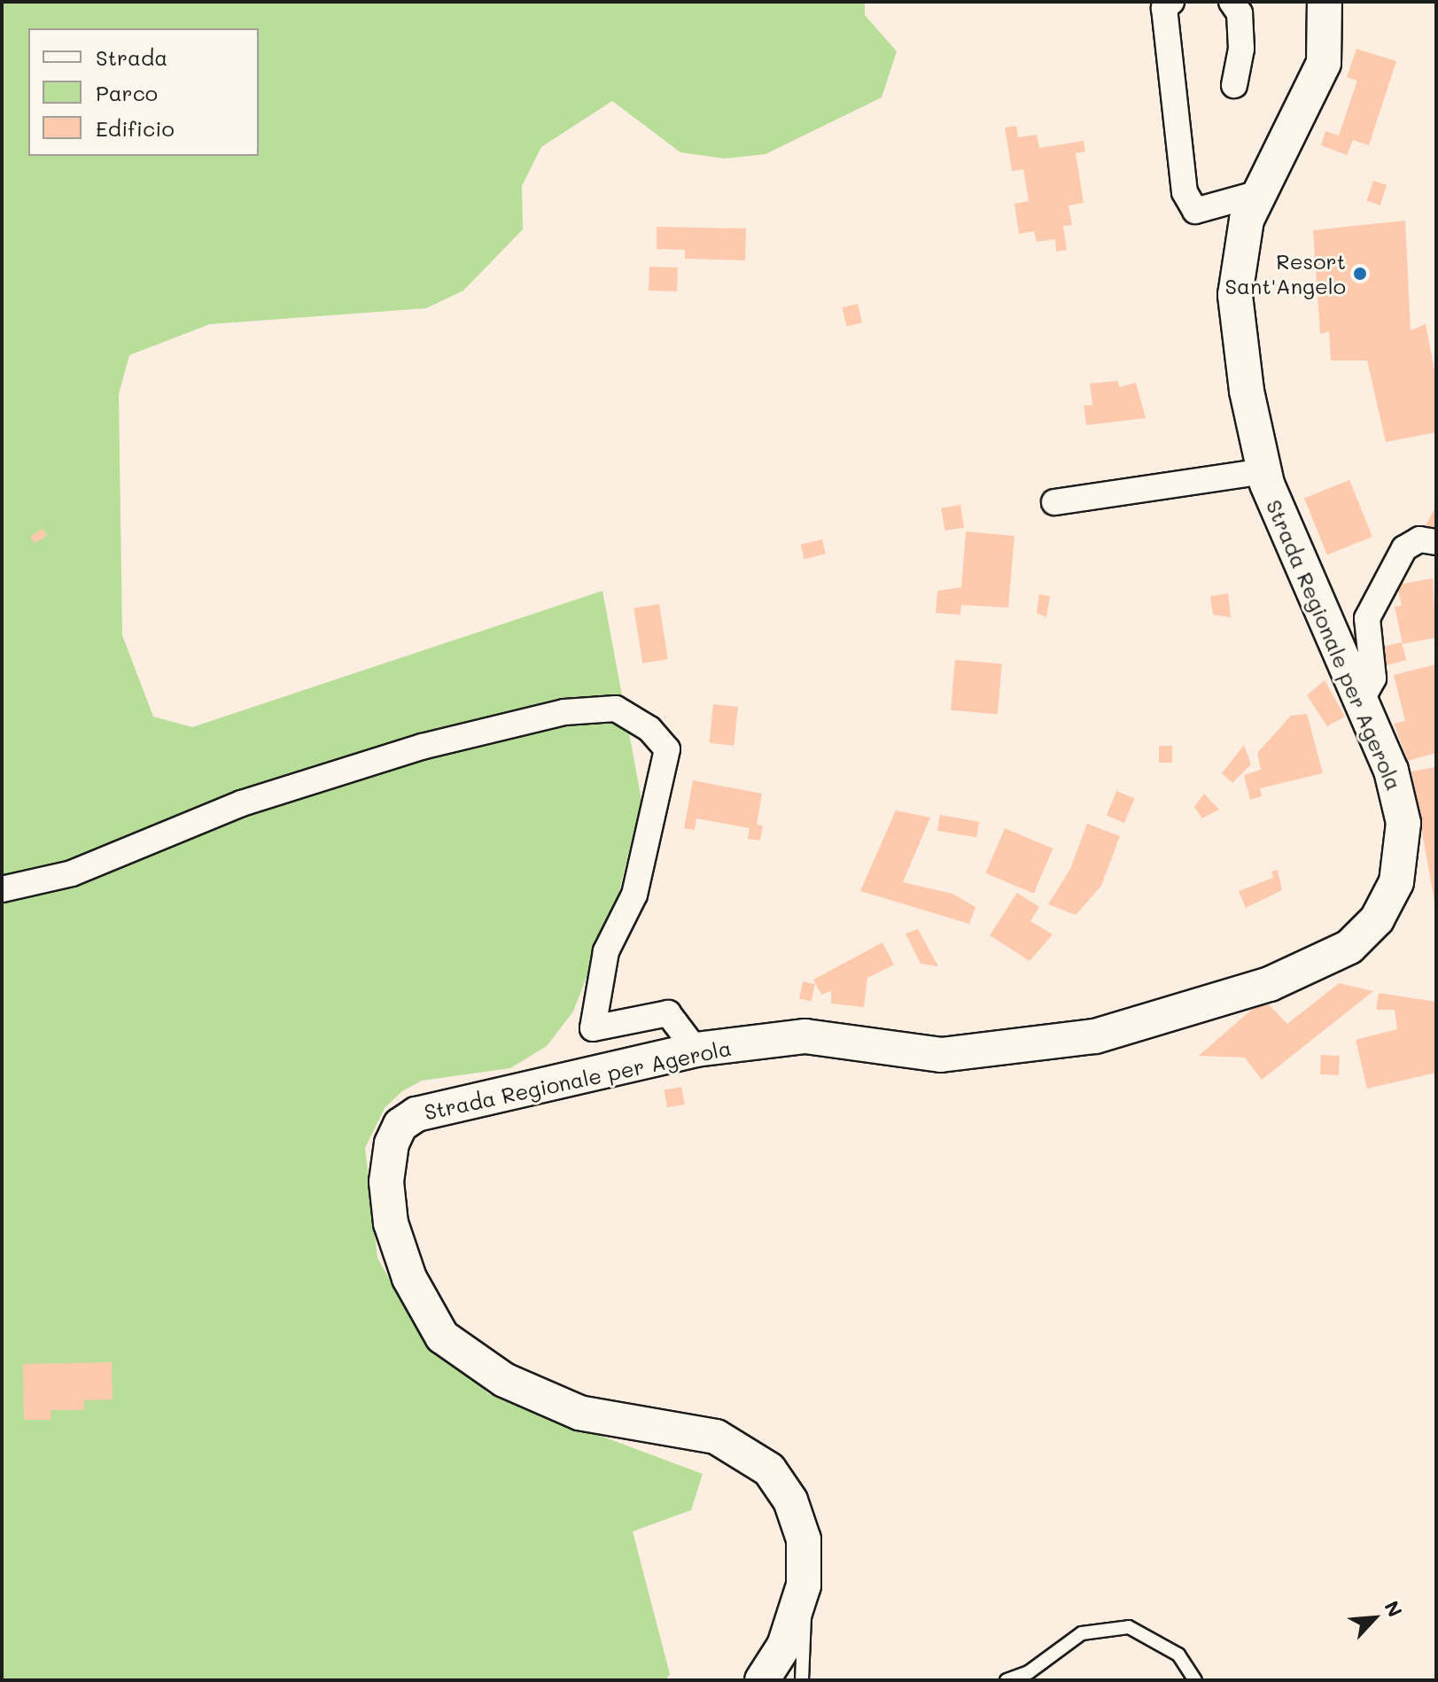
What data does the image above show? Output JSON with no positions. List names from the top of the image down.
{
  "streets": {
    "main road": ["Strada Regionale per Agerola"]
  },
  "places": ["Resort Sant'Angelo"],
  "legend": ["Strada", "Parco", "Edificio"],
  "north": "top right"
}
